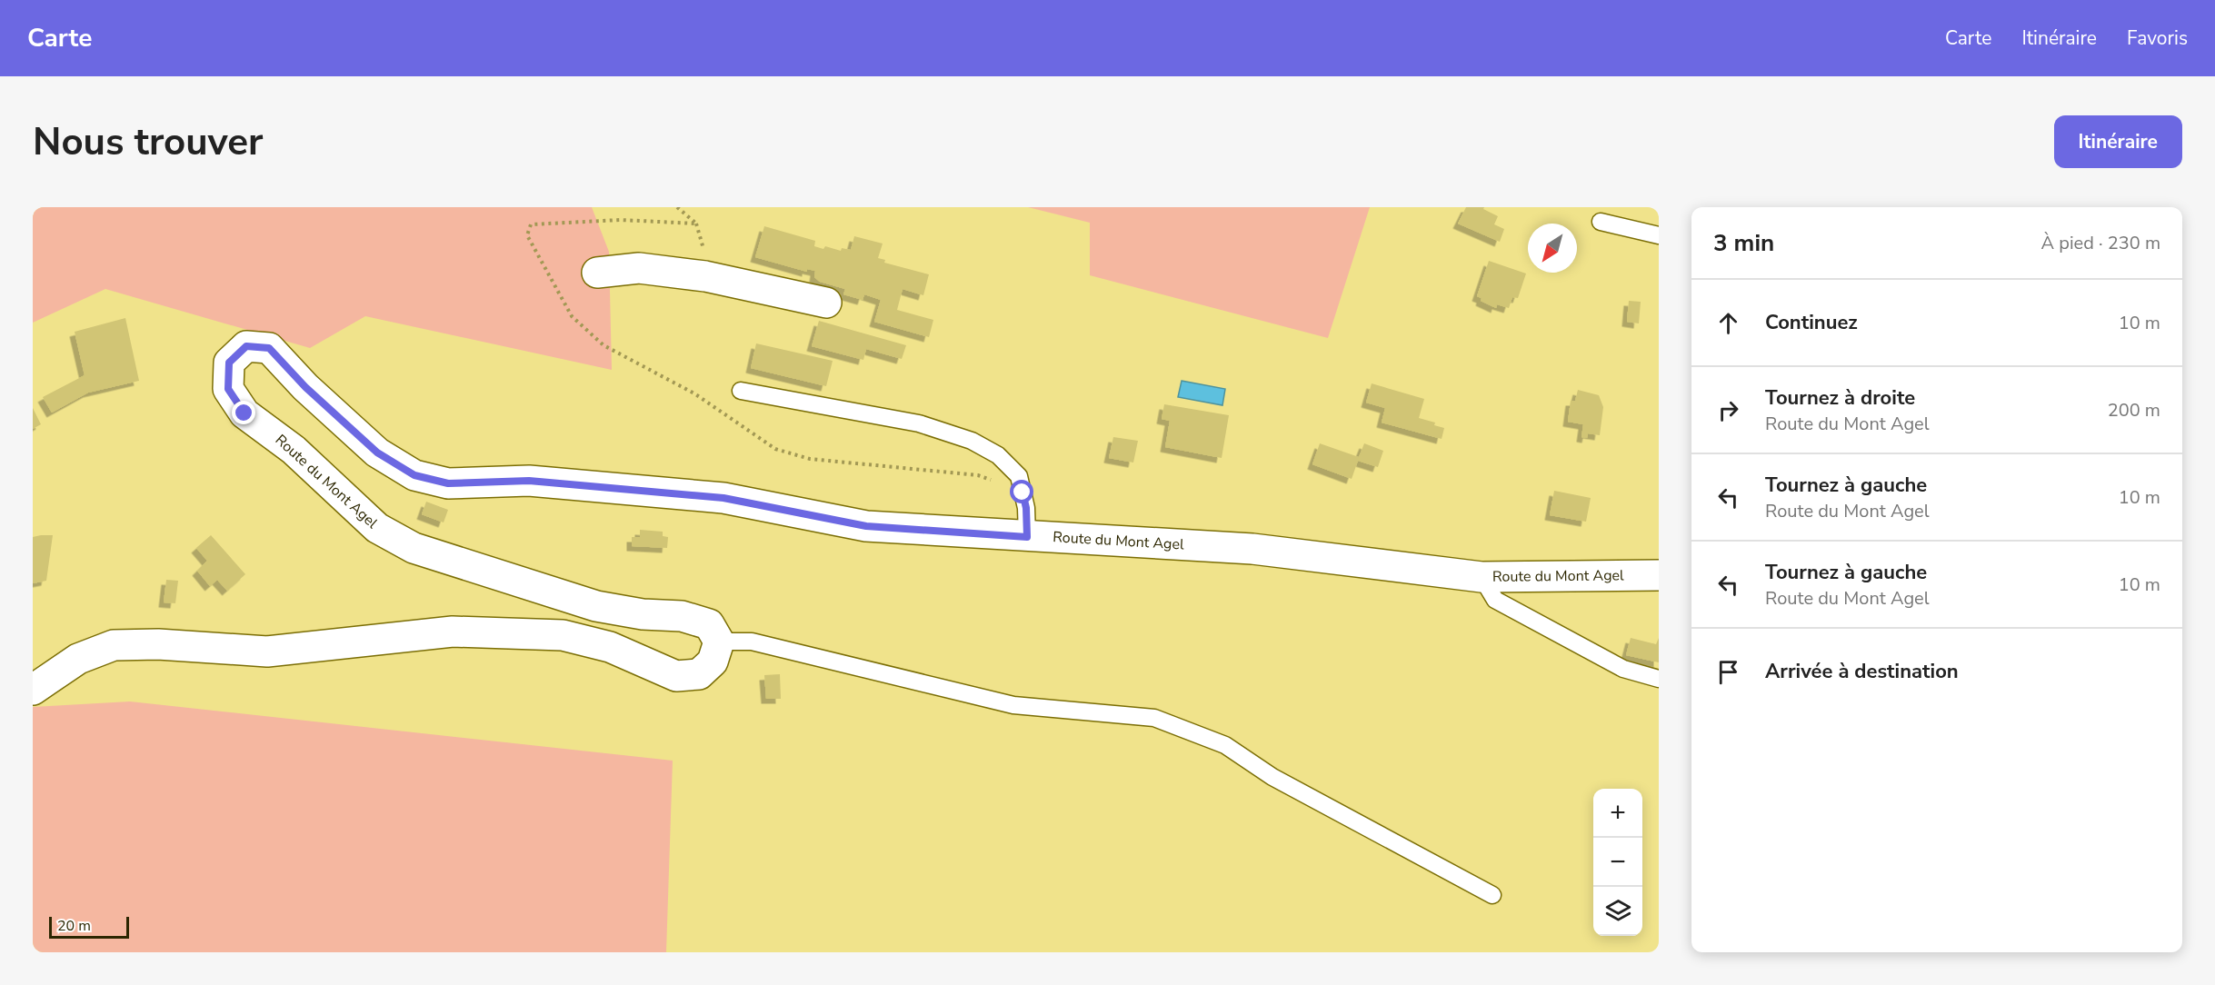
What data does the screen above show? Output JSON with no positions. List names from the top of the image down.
{
  "streets": {
    "street": ["Route du Mont Agel"]
  },
  "scale_bar": "20 m",
  "north": "bottom left",
  "page": {
    "header": "Carte",
    "nav": ["Carte", "Itinéraire", "Favoris"],
    "buttons": "Itinéraire",
    "title": "Nous trouver",
    "heading": ["3 min", "À pied · 230 m"],
    "list": [
      ["Continuez", "10 m"],
      ["Tournez à droite", "Route du Mont Agel", "200 m"],
      ["Tournez à gauche", "Route du Mont Agel", "10 m"],
      ["Tournez à gauche", "Route du Mont Agel", "10 m"],
      "Arrivée à destination"
    ],
    "map_buttons": ["+", "−"],
    "scale": "20 m"
  }
}
